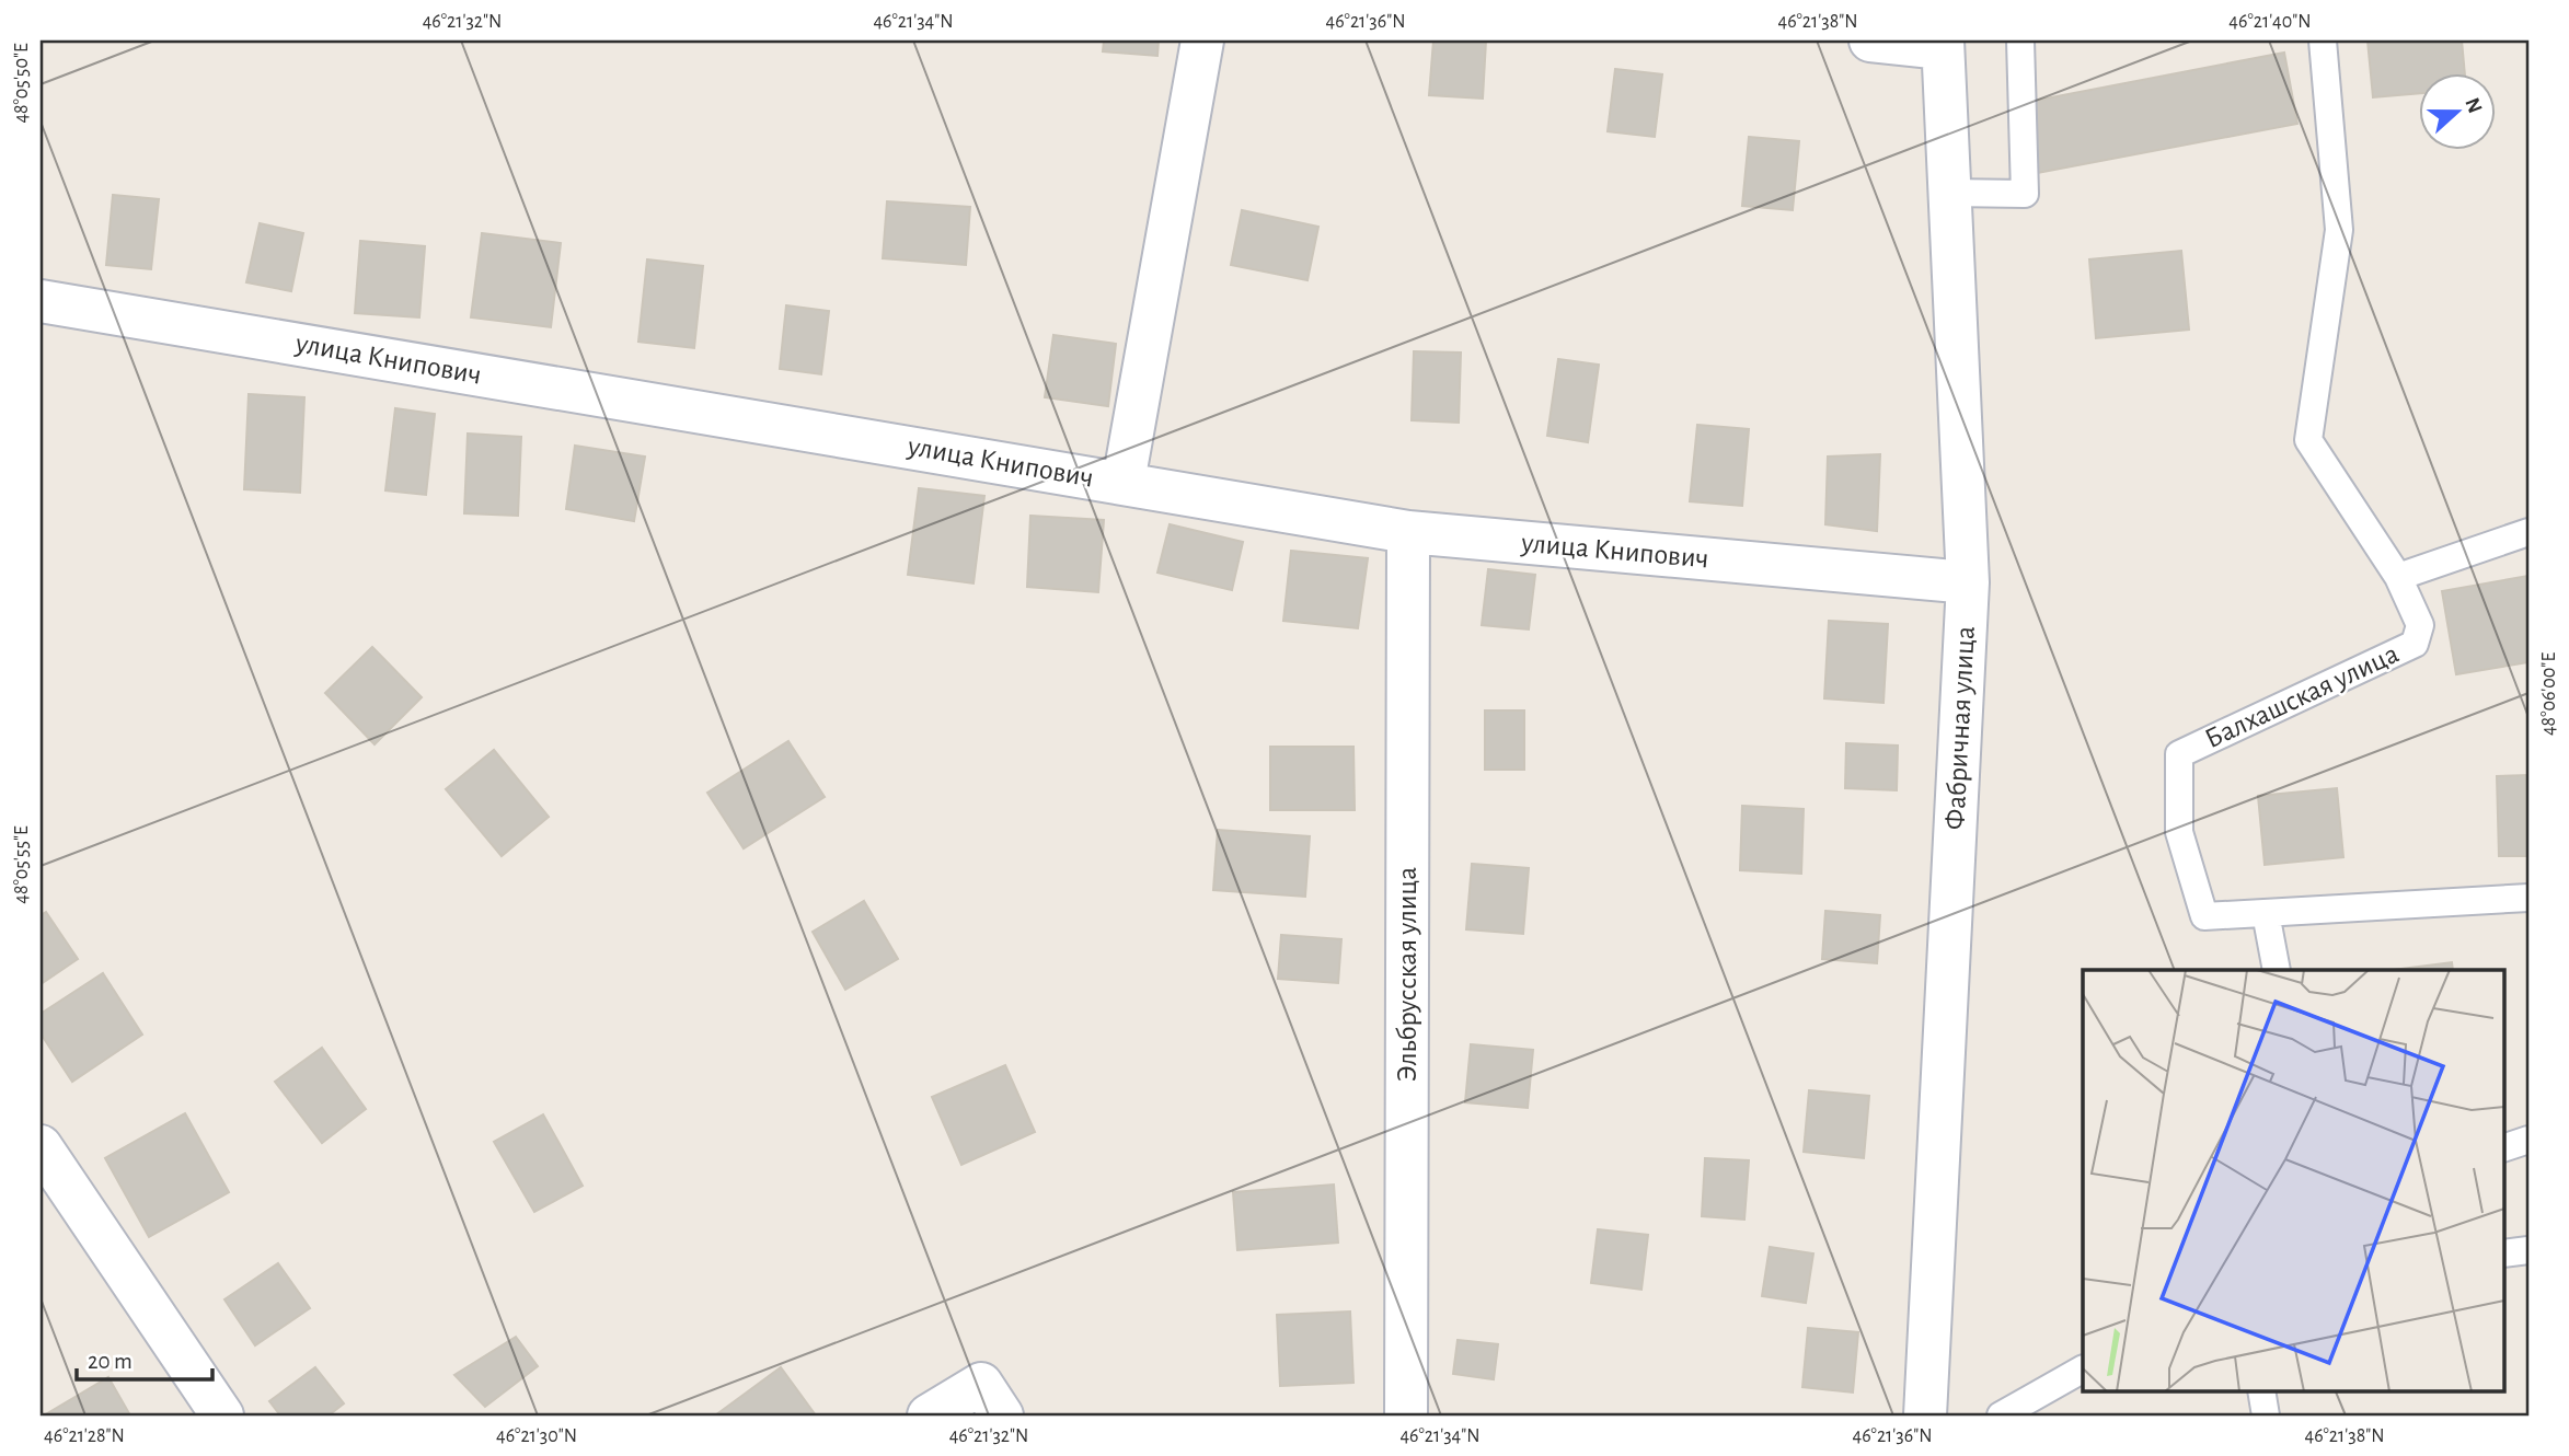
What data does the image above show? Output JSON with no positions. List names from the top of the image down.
{
  "streets": {
    "street": ["улица Книпович", "Фабричная улица", "Эльбрусская улица"],
    "lane": ["Балхашская улица"]
  },
  "crossings": [
    ["улица Книпович", "Фабричная улица"],
    ["улица Книпович", "Эльбрусская улица"]
  ],
  "scale_bar": "20 m",
  "north": "right",
  "coordinates": [
    "46°21'32\"N",
    "46°21'34\"N",
    "46°21'36\"N",
    "46°21'38\"N",
    "46°21'40\"N",
    "48°05'50\"E",
    "48°06'00\"E",
    "48°05'55\"E",
    "46°21'28\"N",
    "46°21'30\"N"
  ]
}
